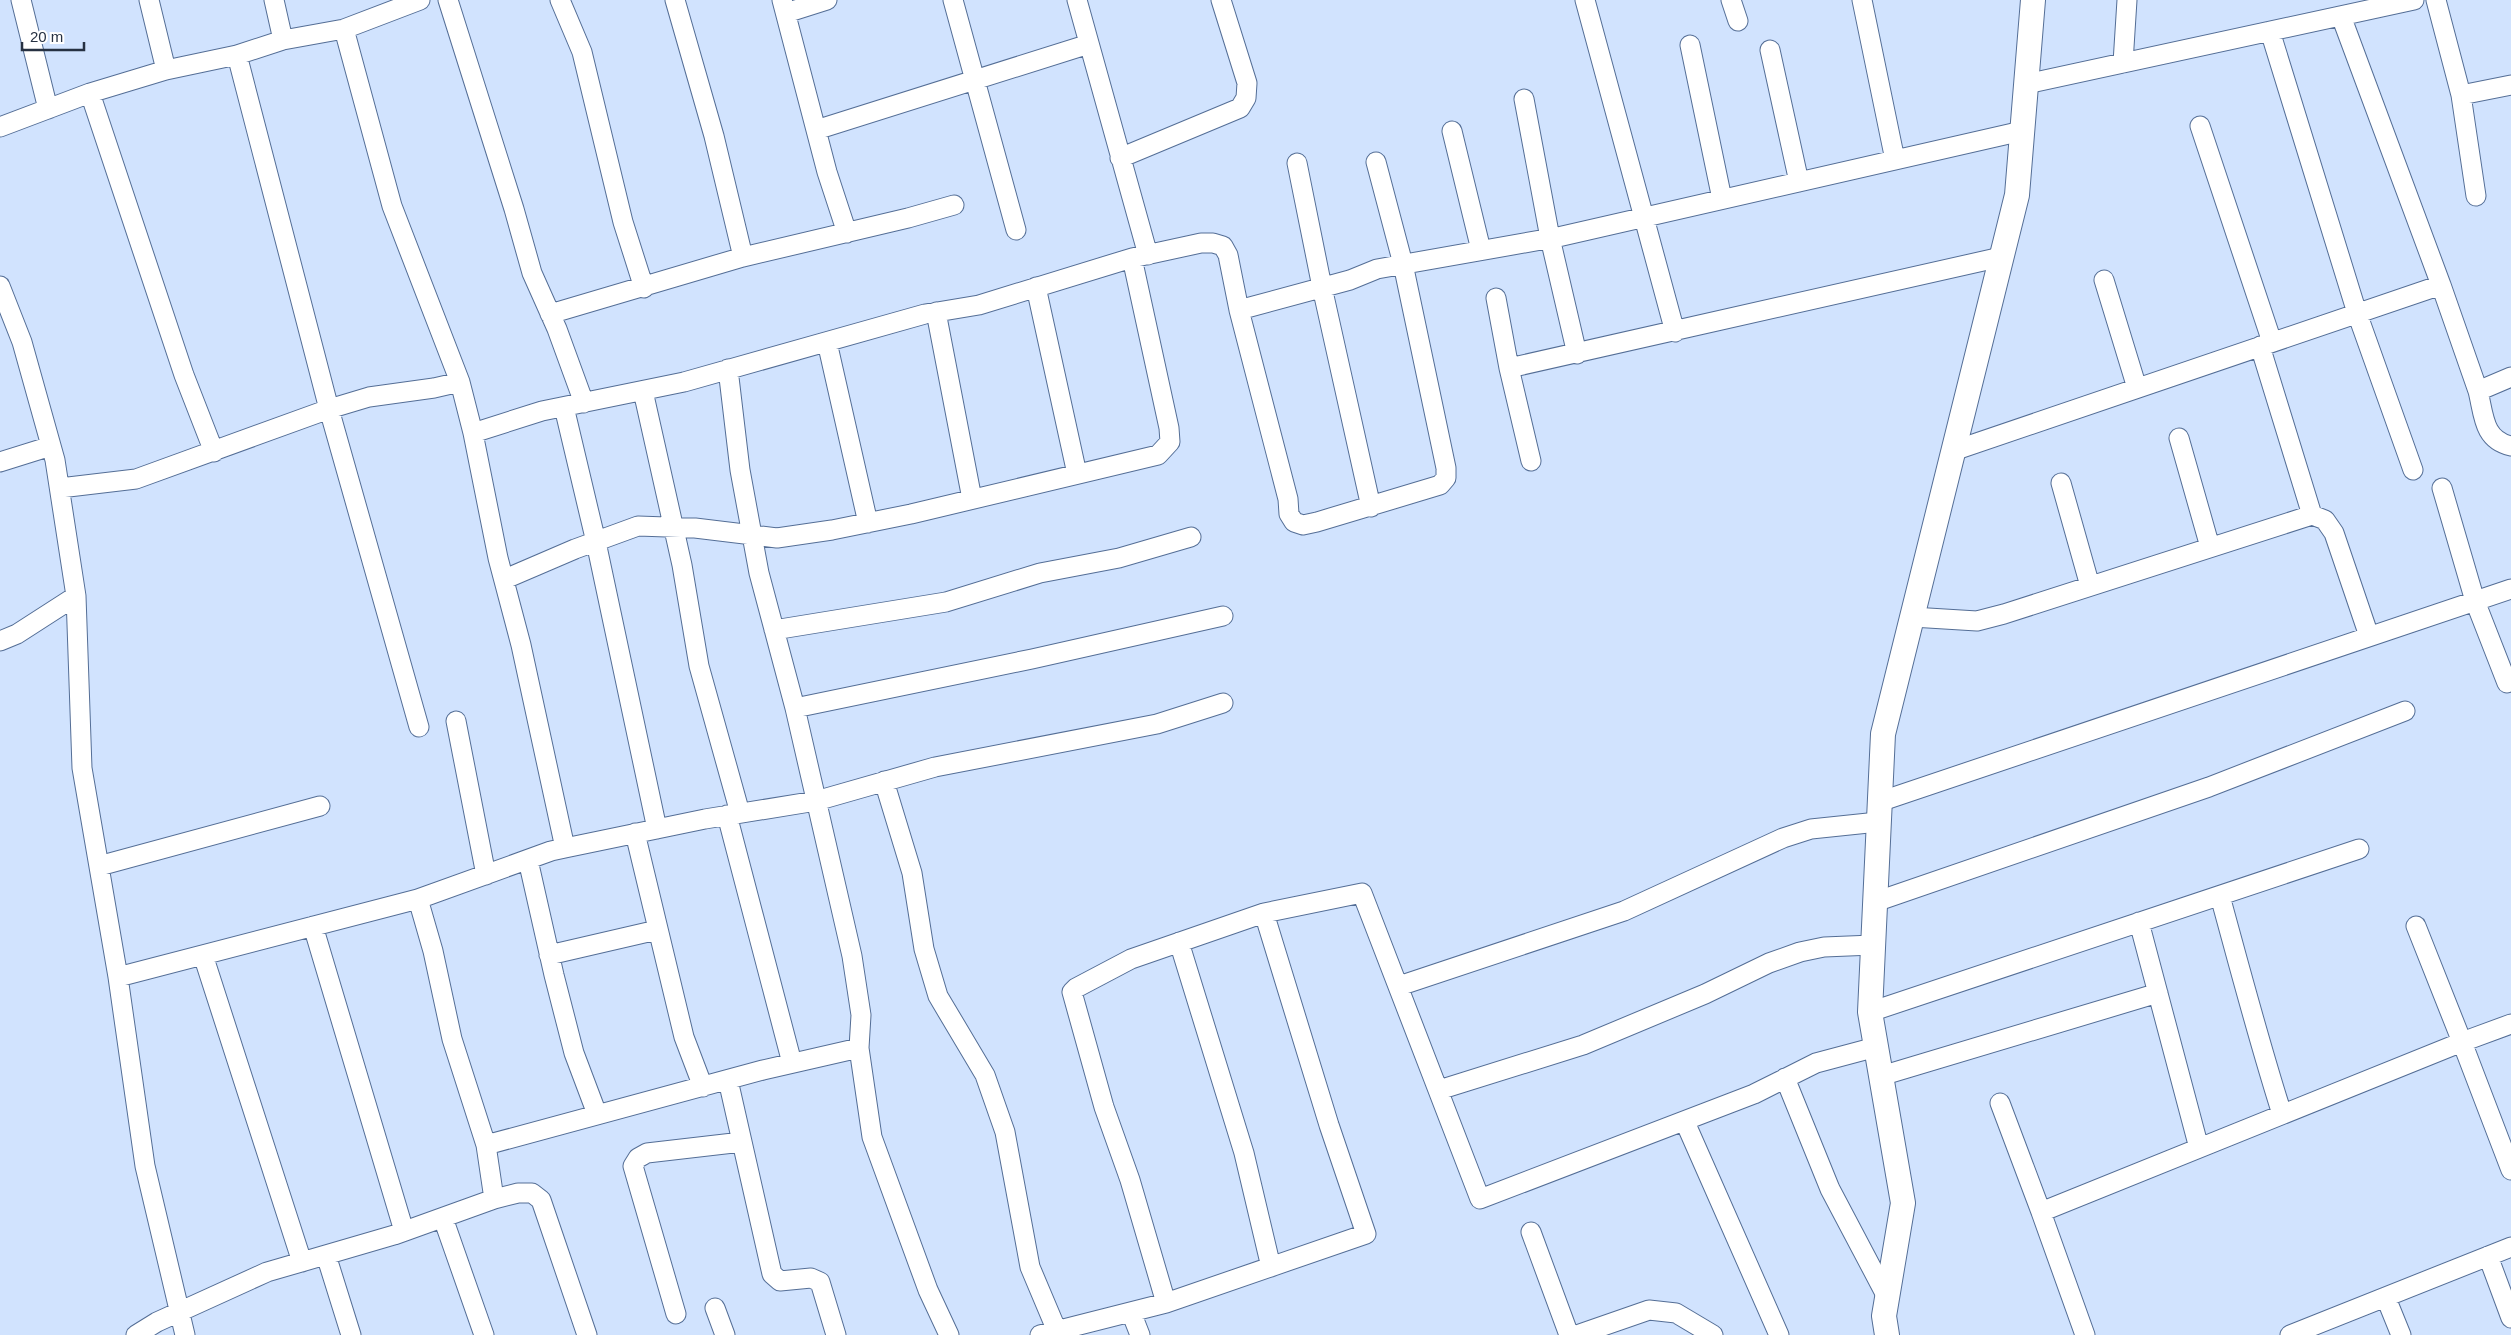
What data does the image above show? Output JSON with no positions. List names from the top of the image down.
{
  "scale_bar": "20 m"
}
